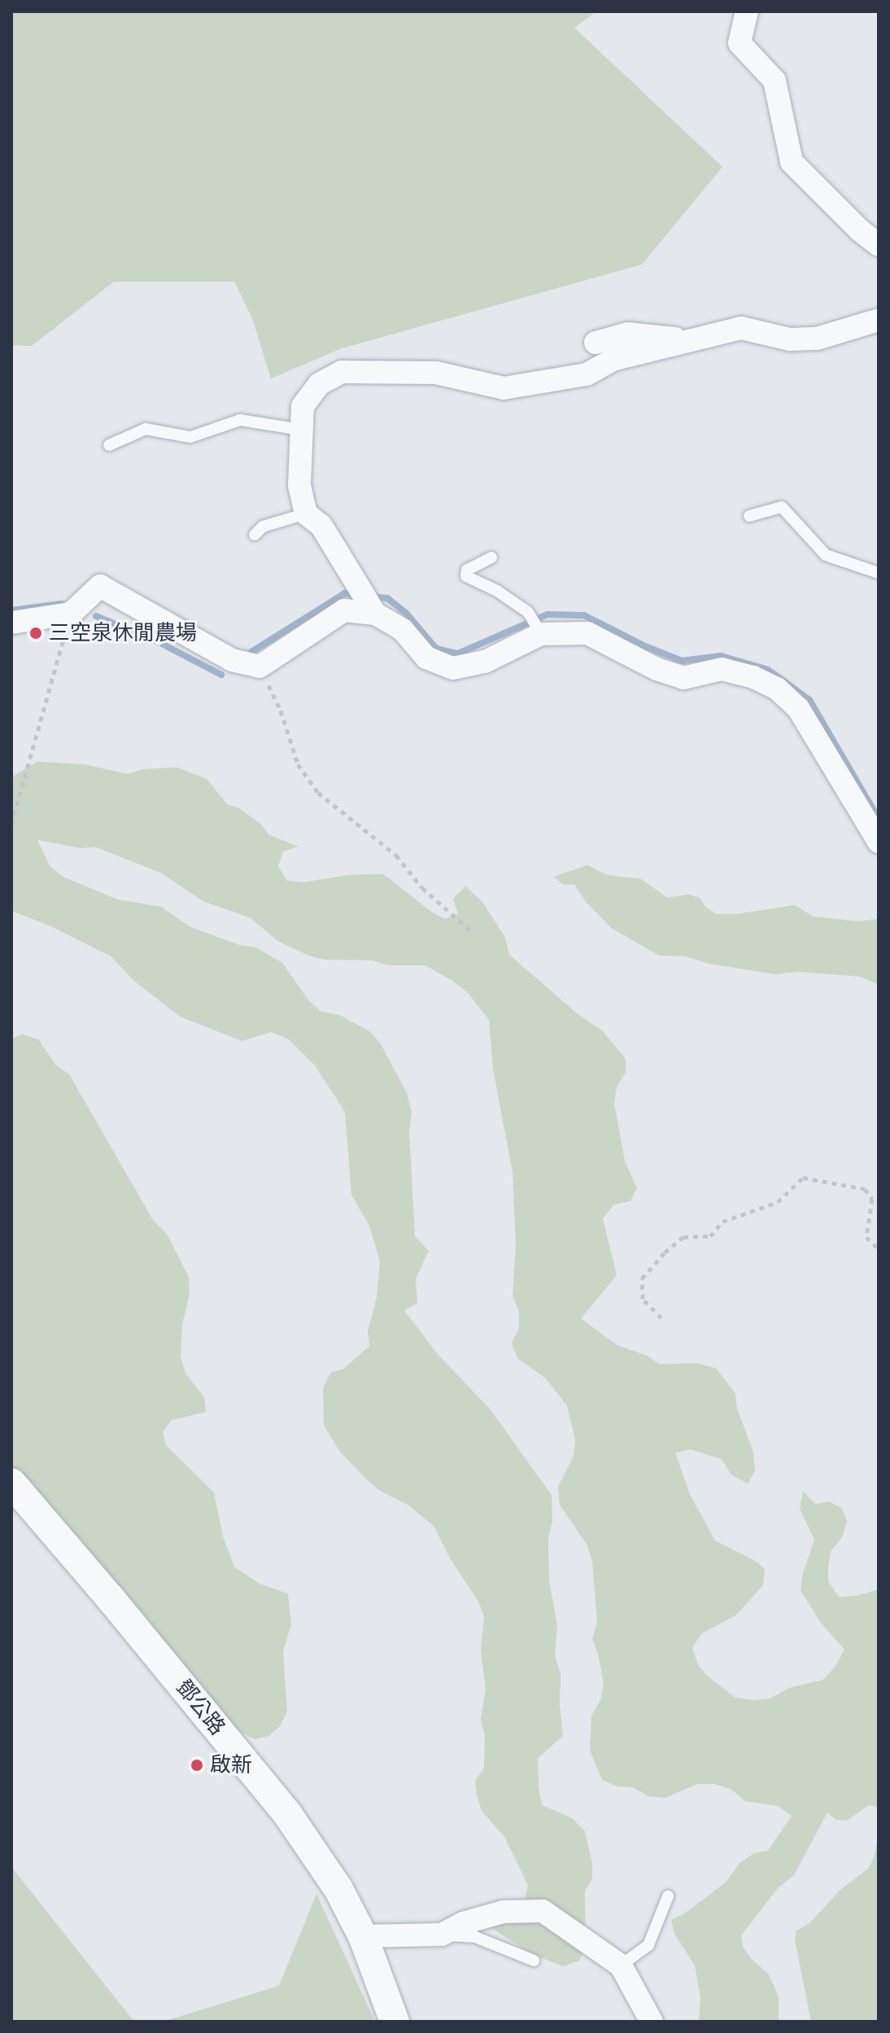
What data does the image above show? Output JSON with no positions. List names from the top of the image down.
{
  "streets": {
    "street": ["鄧公路"]
  },
  "places": ["三空泉休閒農場", "啟新"]
}
